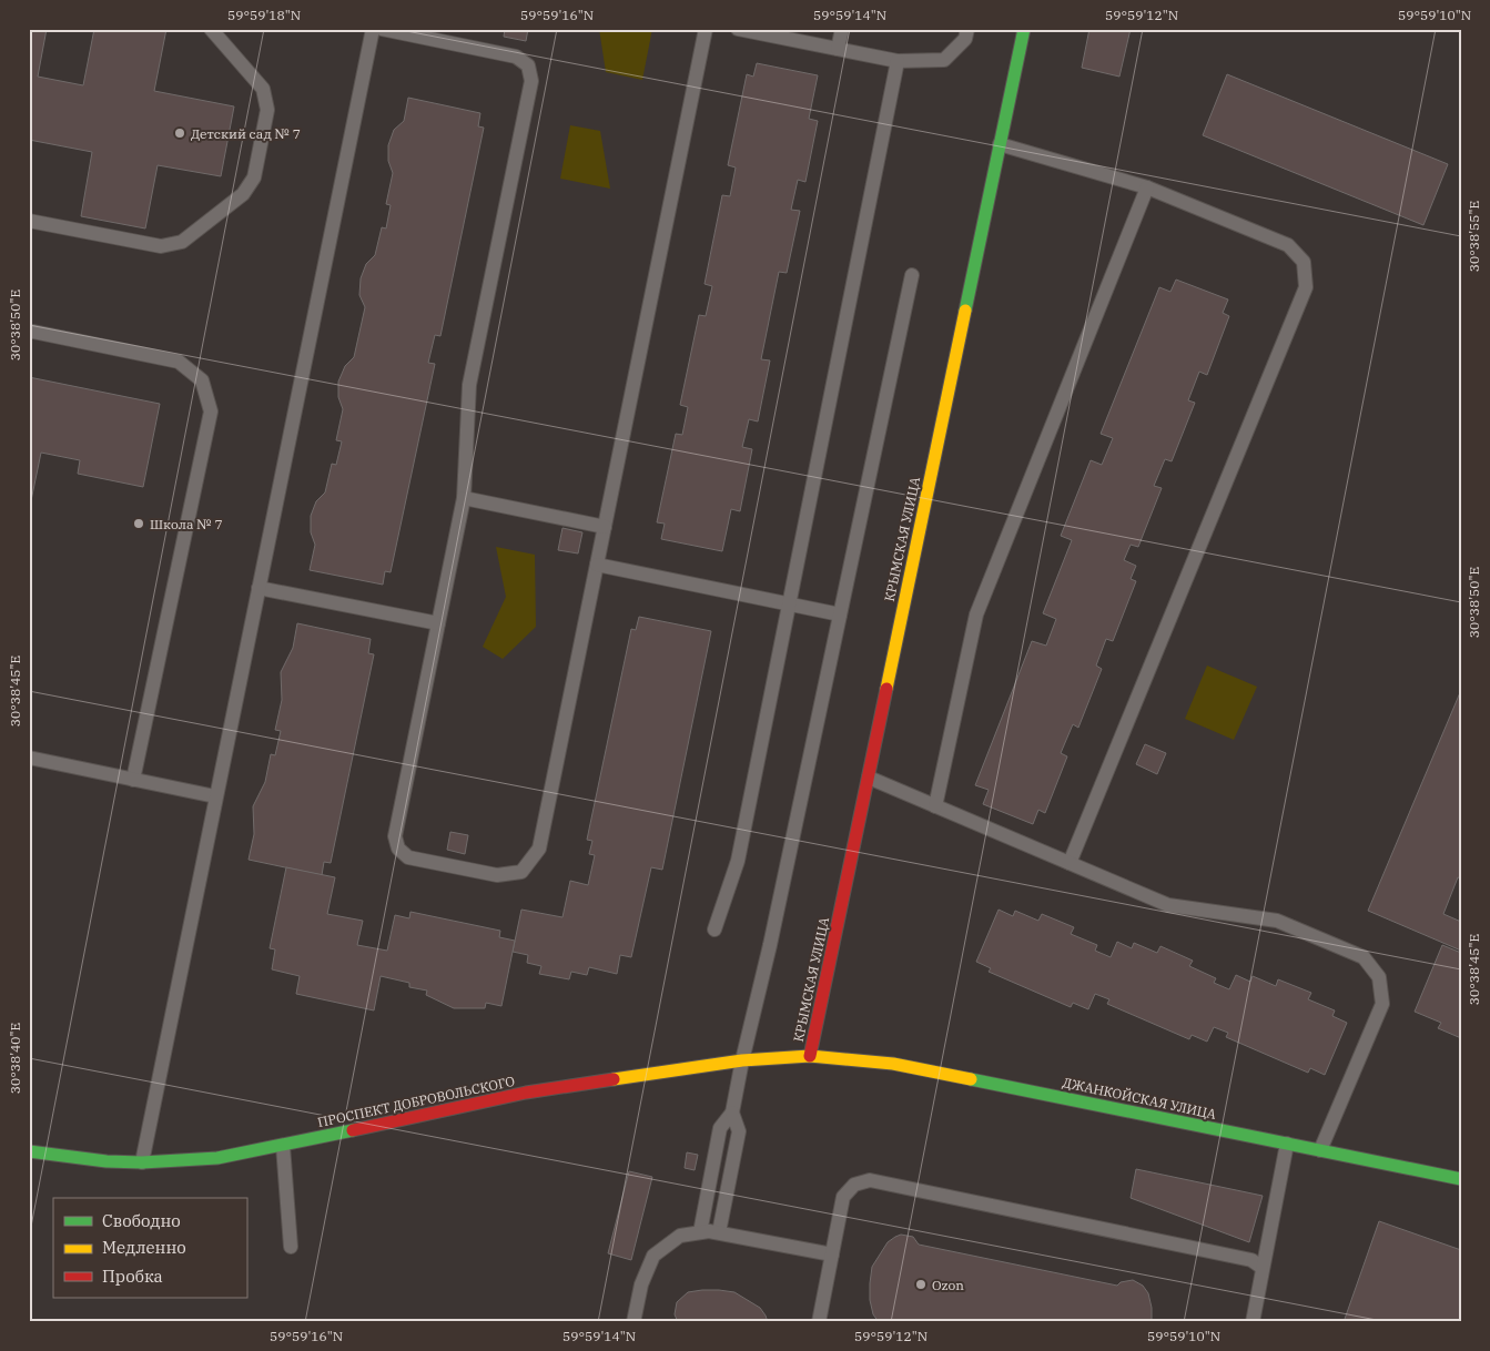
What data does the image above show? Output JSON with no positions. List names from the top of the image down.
{
  "streets": {
    "street": ["КРЫМСКАЯ УЛИЦА", "ДЖАНКОЙСКАЯ УЛИЦА", "ПРОСПЕКТ ДОБРОВОЛЬСКОГО"]
  },
  "crossings": [
    ["КРЫМСКАЯ УЛИЦА", "ДЖАНКОЙСКАЯ УЛИЦА"],
    ["КРЫМСКАЯ УЛИЦА", "ПРОСПЕКТ ДОБРОВОЛЬСКОГО"],
    ["ДЖАНКОЙСКАЯ УЛИЦА", "ПРОСПЕКТ ДОБРОВОЛЬСКОГО"]
  ],
  "places": ["Детский сад № 7", "Школа № 7", "Ozon"],
  "legend": ["Свободно", "Медленно", "Пробка"],
  "coordinates": [
    "59°59'18\"N",
    "59°59'16\"N",
    "59°59'14\"N",
    "59°59'12\"N",
    "59°59'10\"N",
    "30°38'55\"E",
    "30°38'50\"E",
    "30°38'45\"E",
    "30°38'40\"E"
  ]
}
